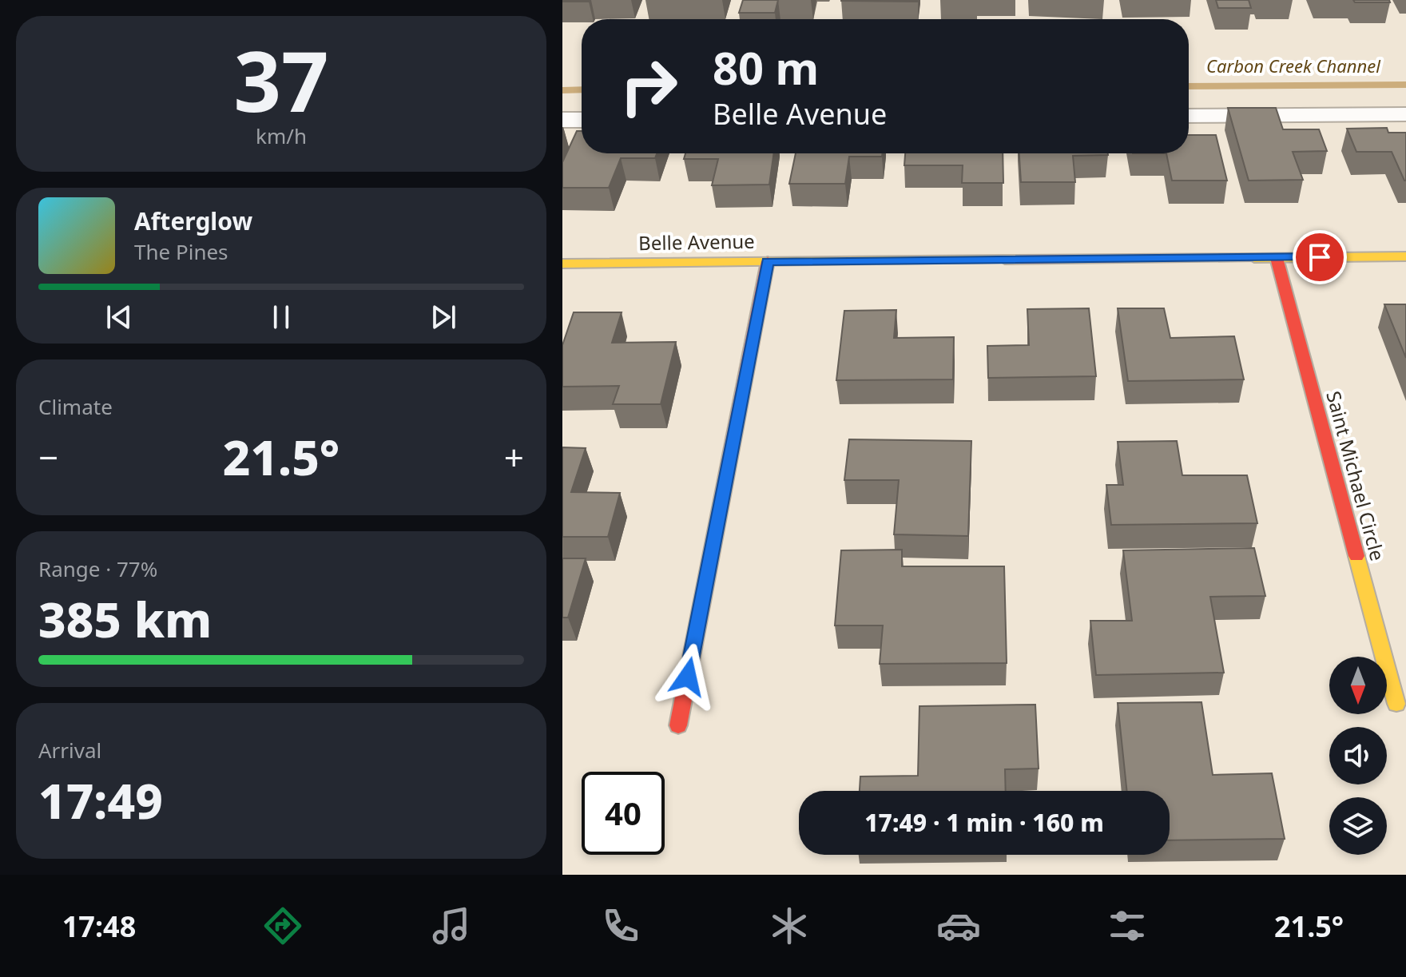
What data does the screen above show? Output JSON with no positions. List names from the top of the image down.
{
  "streets": {
    "street": ["Belle Avenue", "Saint Michael Circle"]
  },
  "crossings": [
    ["Belle Avenue", "Saint Michael Circle"]
  ],
  "water": ["Carbon Creek Channel"],
  "north": "bottom",
  "page": {
    "tile": [
      ["37", "km/h"],
      "Climate",
      ["Range · 77%", "385 km"],
      ["Arrival", "17:49"]
    ],
    "turn": ["80 m", "Belle Avenue"],
    "song": ["Afterglow", "The Pines"],
    "heat": ["−", "21.5°", "+"],
    "limit": "40",
    "trip": "17:49 · 1 min · 160 m",
    "tabs": ["17:48", "21.5°"]
  }
}
